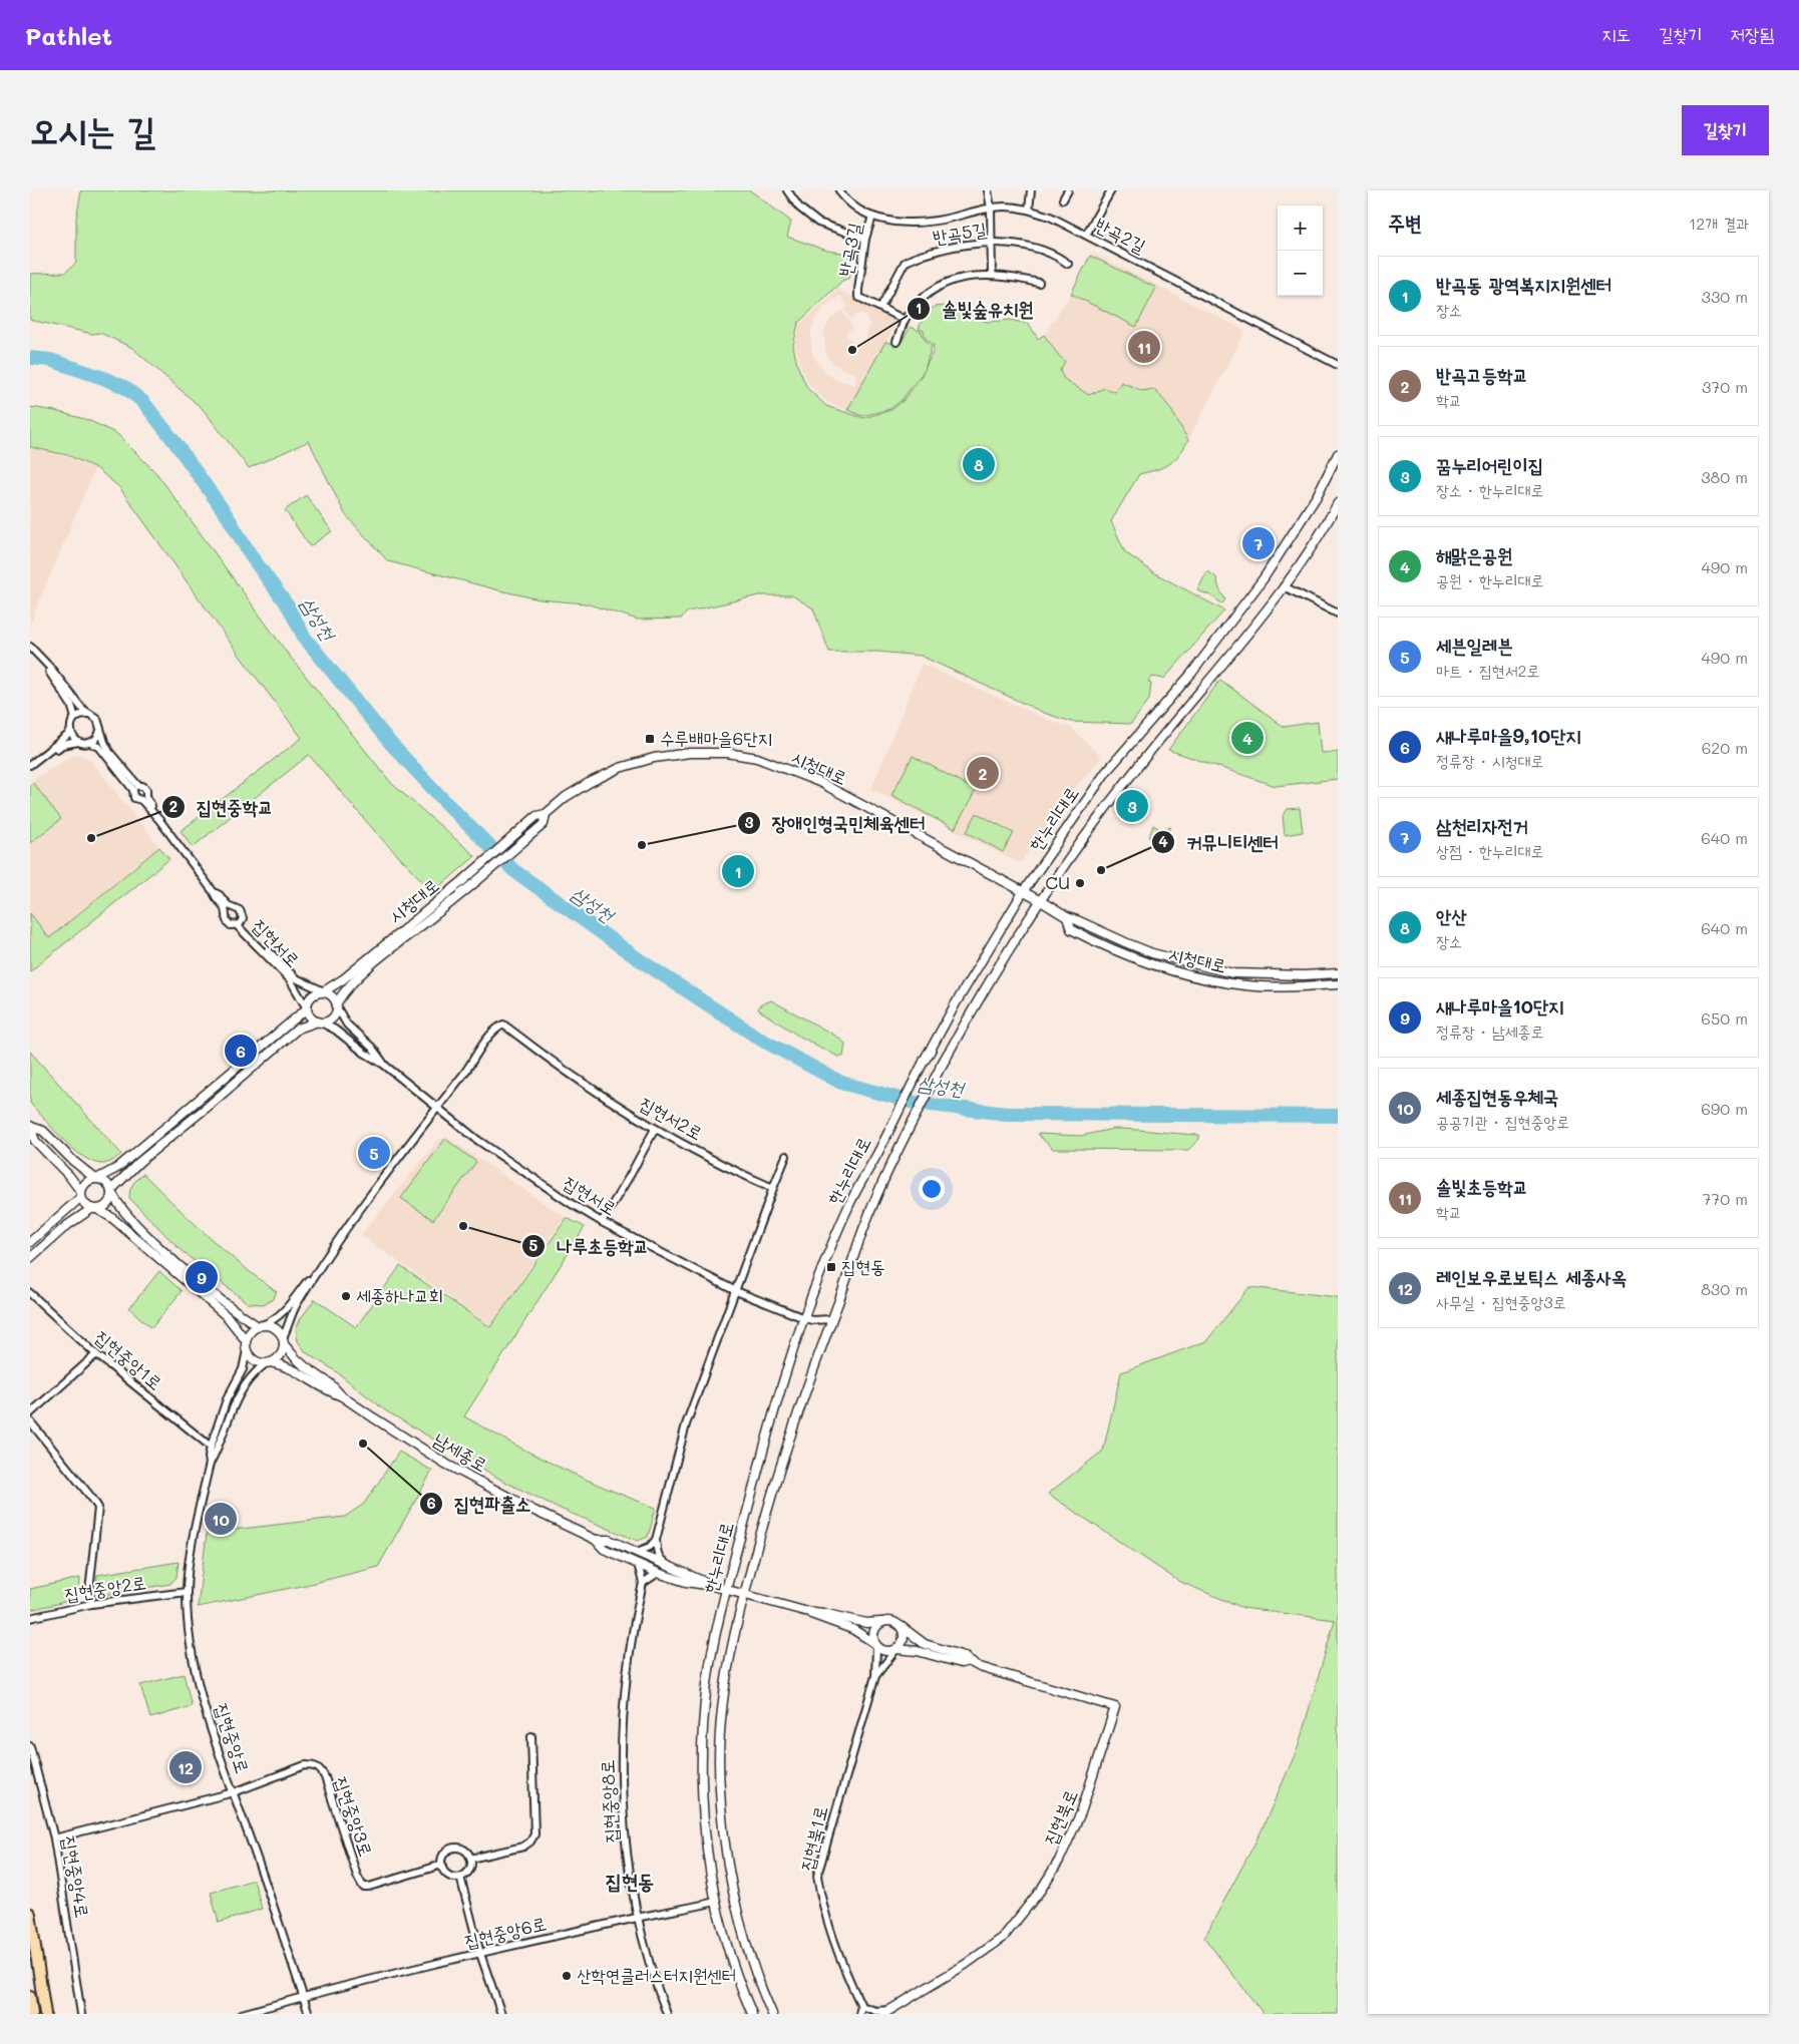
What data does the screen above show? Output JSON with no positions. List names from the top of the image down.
{
  "streets": {
    "main road": ["한누리대로"],
    "street": [
      "반곡5길",
      "반곡2길",
      "반곡3길",
      "시청대로",
      "집현서로",
      "집현서2로",
      "집현중앙1로",
      "남세종로",
      "집현중앙2로",
      "집현중앙로",
      "집현중앙8로",
      "집현중앙3로",
      "집현북로",
      "집현북1로",
      "집현중앙4로",
      "집현중앙6로"
    ]
  },
  "crossings": [
    ["반곡5길", "반곡3길"],
    ["반곡2길", "반곡3길"],
    ["시청대로", "한누리대로"],
    ["시청대로", "집현서로"],
    ["한누리대로", "집현서로"],
    ["한누리대로", "남세종로"],
    ["한누리대로", "집현중앙6로"],
    ["집현서로", "집현서2로"],
    ["집현서2로", "남세종로"],
    ["집현서2로", "집현중앙로"],
    ["집현중앙1로", "집현중앙로"],
    ["남세종로", "집현중앙로"],
    ["집현중앙2로", "집현중앙로"],
    ["집현중앙로", "집현중앙3로"],
    ["집현중앙로", "집현중앙6로"],
    ["집현중앙8로", "집현중앙6로"],
    ["집현중앙3로", "집현중앙4로"],
    ["집현북로", "집현북1로"]
  ],
  "districts": ["집현동"],
  "water": ["삼성천"],
  "places": {
    "other": [
      "솔빛숲유치원",
      "집현중학교",
      "장애인형국민체육센터",
      "커뮤니티센터",
      "CU",
      "나루초등학교",
      "세종하나교회",
      "집현파출소",
      "산학연클러스터지원센터"
    ],
    "transit": ["수루배마을6단지", "집현동"]
  },
  "page": {
    "header": "Pathlet",
    "nav": ["지도", "길찾기", "저장됨"],
    "buttons": "길찾기",
    "title": "오시는 길",
    "heading": ["주변", "12개 결과"],
    "map_buttons": ["+", "−"],
    "list": [
      {
        "mark": "1",
        "name": "반곡동 광역복지지원센터",
        "note": "장소",
        "value": "330 m"
      },
      {
        "mark": "2",
        "name": "반곡고등학교",
        "note": "학교",
        "value": "370 m"
      },
      {
        "mark": "3",
        "name": "꿈누리어린이집",
        "note": "장소 · 한누리대로",
        "value": "380 m"
      },
      {
        "mark": "4",
        "name": "해맑은공원",
        "note": "공원 · 한누리대로",
        "value": "490 m"
      },
      {
        "mark": "5",
        "name": "세븐일레븐",
        "note": "마트 · 집현서2로",
        "value": "490 m"
      },
      {
        "mark": "6",
        "name": "새나루마을9,10단지",
        "note": "정류장 · 시청대로",
        "value": "620 m"
      },
      {
        "mark": "7",
        "name": "삼천리자전거",
        "note": "상점 · 한누리대로",
        "value": "640 m"
      },
      {
        "mark": "8",
        "name": "안산",
        "note": "장소",
        "value": "640 m"
      },
      {
        "mark": "9",
        "name": "새나루마을10단지",
        "note": "정류장 · 남세종로",
        "value": "650 m"
      },
      {
        "mark": "10",
        "name": "세종집현동우체국",
        "note": "공공기관 · 집현중앙로",
        "value": "690 m"
      },
      {
        "mark": "11",
        "name": "솔빛초등학교",
        "note": "학교",
        "value": "770 m"
      },
      {
        "mark": "12",
        "name": "레인보우로보틱스 세종사옥",
        "note": "사무실 · 집현중앙3로",
        "value": "830 m"
      }
    ],
    "pins": [
      "11",
      "8",
      "7",
      "4",
      "2",
      "3",
      "1",
      "6",
      "5",
      "9",
      "10",
      "12"
    ]
  }
}
